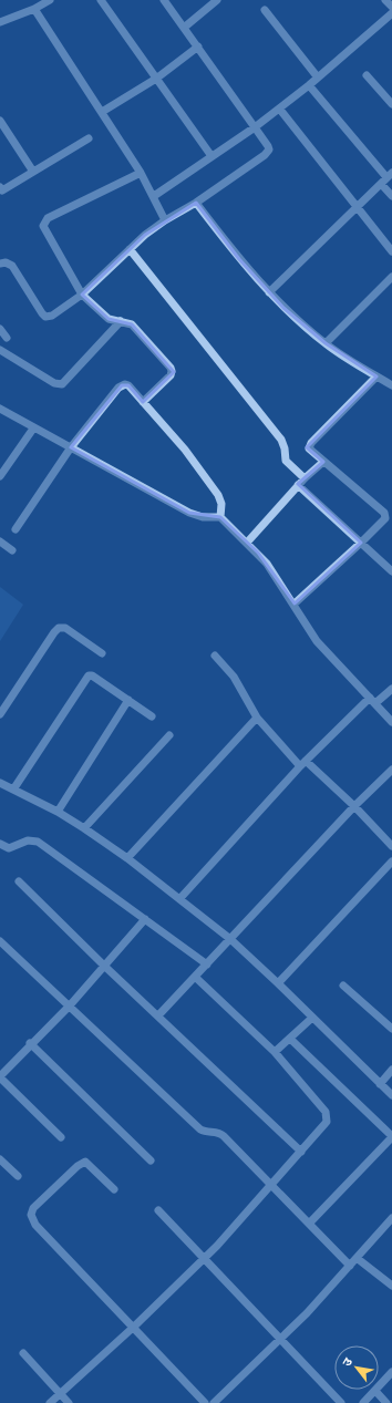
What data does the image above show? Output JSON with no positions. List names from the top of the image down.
{
  "north": "top left"
}
